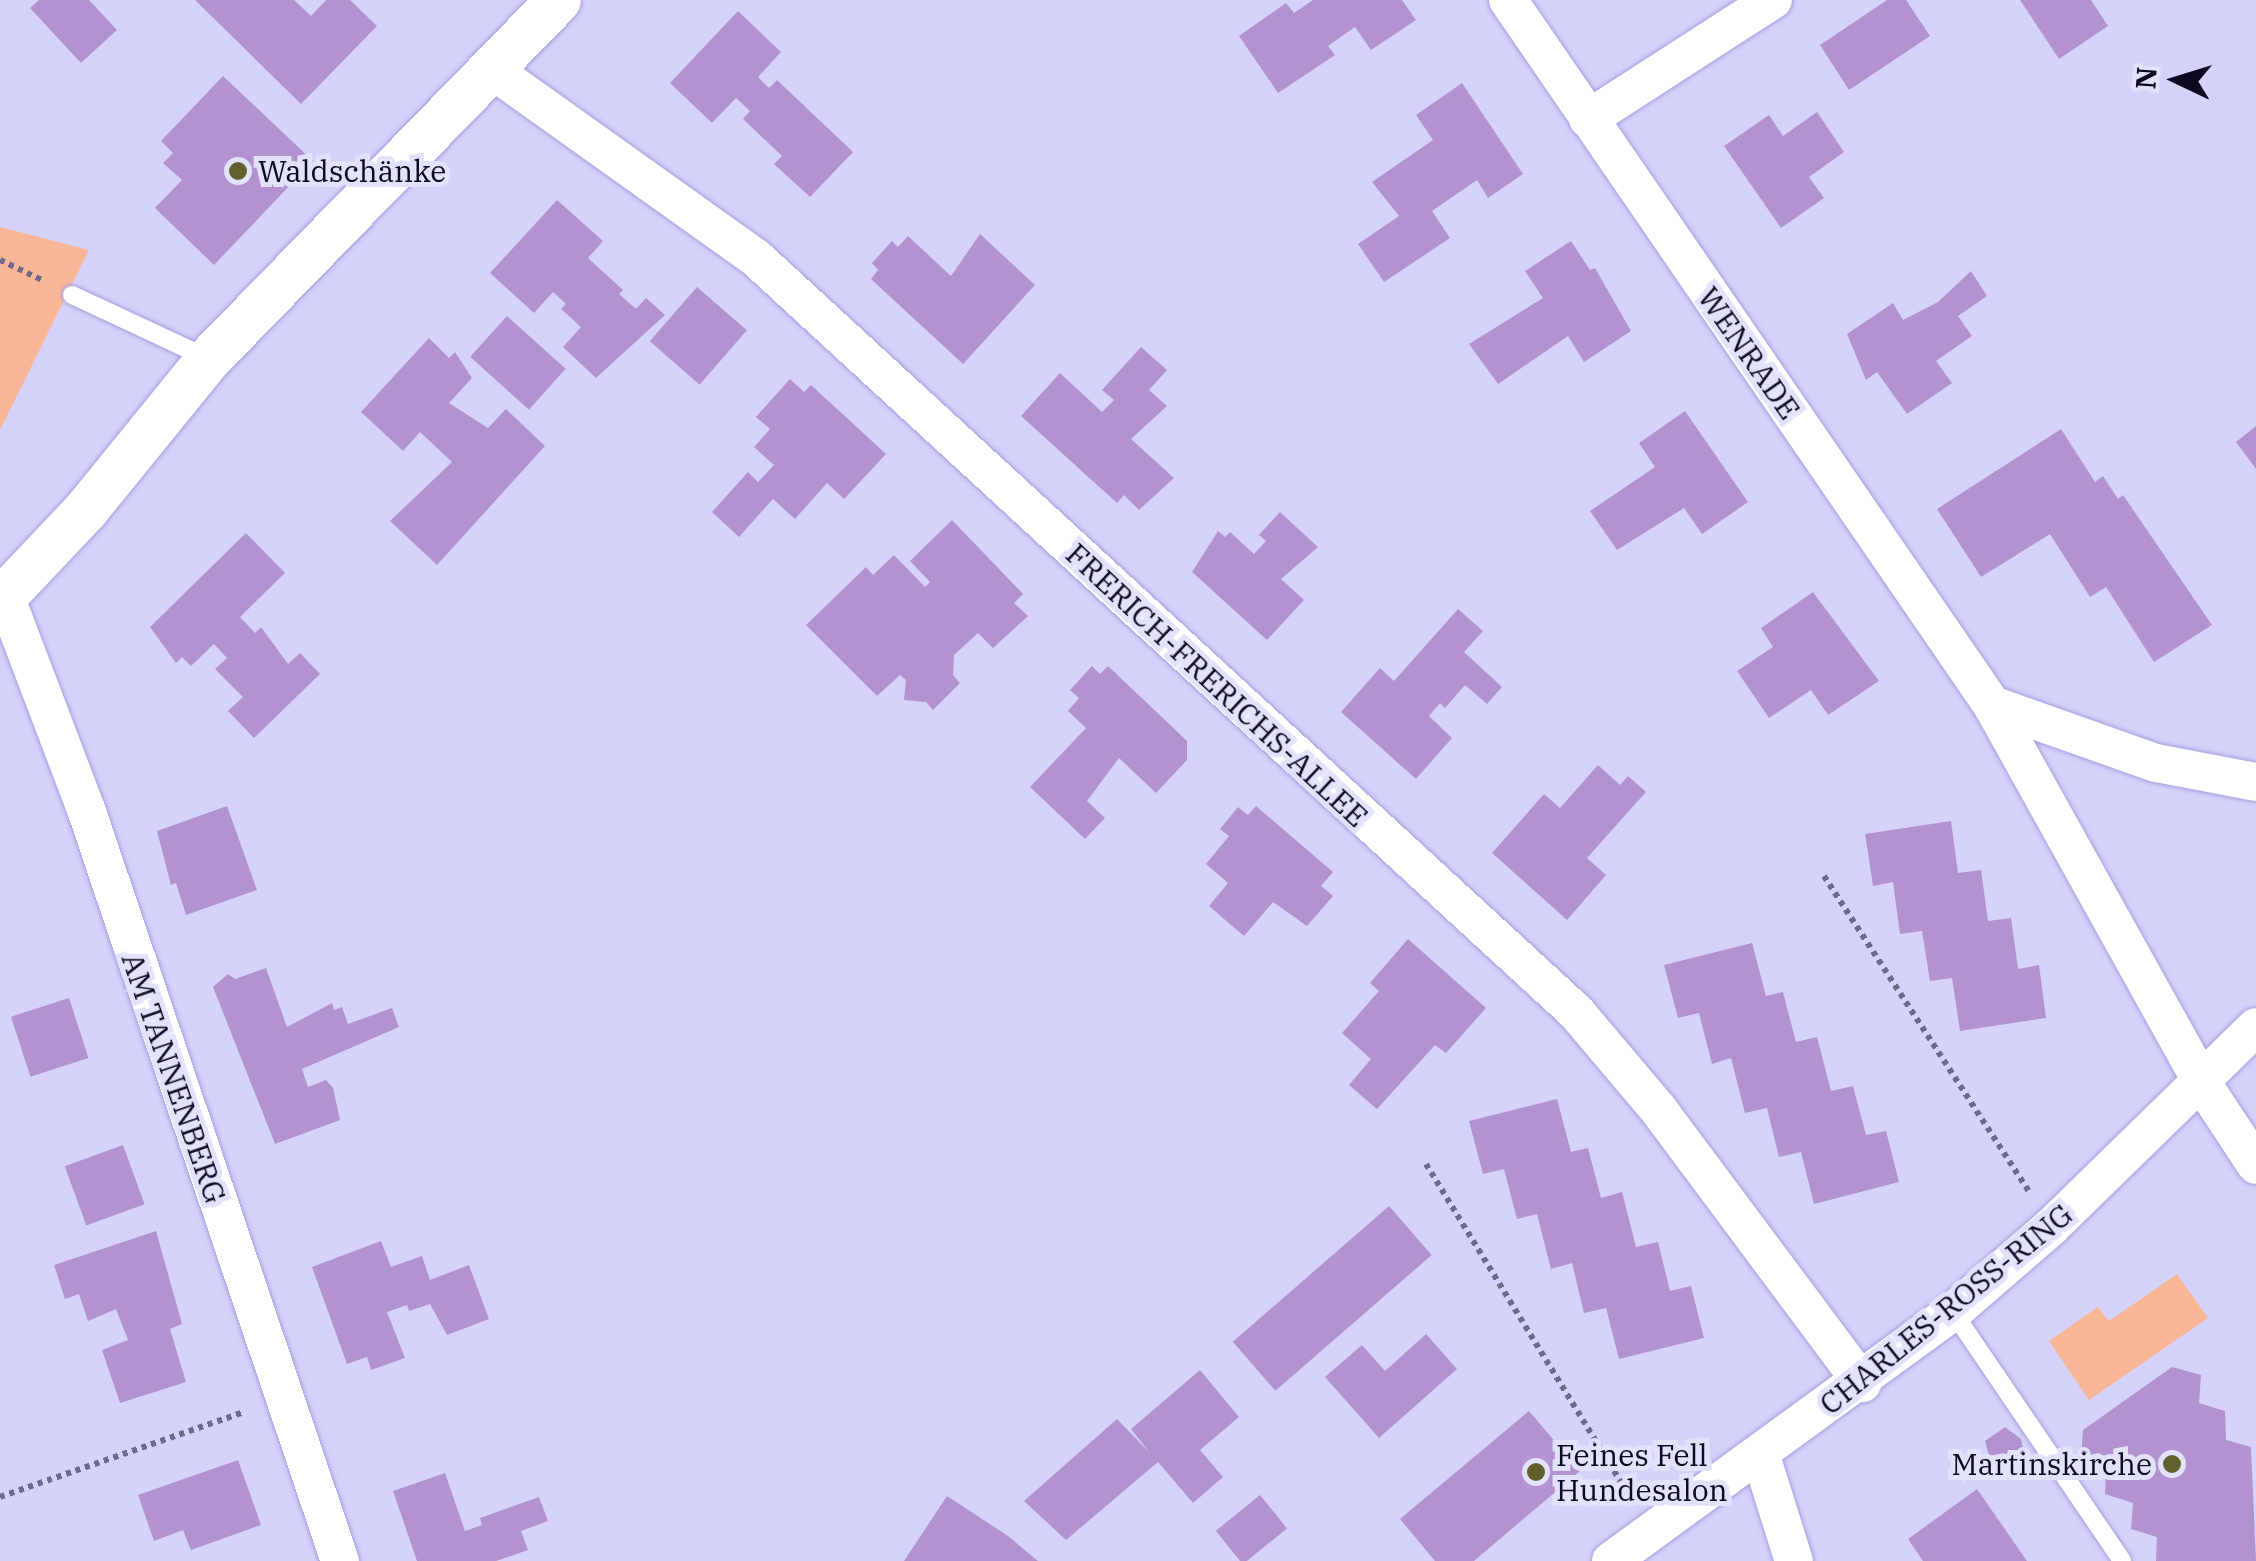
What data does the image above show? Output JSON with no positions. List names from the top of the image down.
{
  "streets": {
    "street": [
      "WENRADE",
      "FRERICH-FRERICHS-ALLEE",
      "AM TANNENBERG",
      "CHARLES-ROSS-RING"
    ]
  },
  "crossings": [
    ["WENRADE", "CHARLES-ROSS-RING"],
    ["FRERICH-FRERICHS-ALLEE", "CHARLES-ROSS-RING"]
  ],
  "places": ["Waldschänke", "Martinskirche", "Feines Fell Hundesalon"],
  "north": "left"
}
